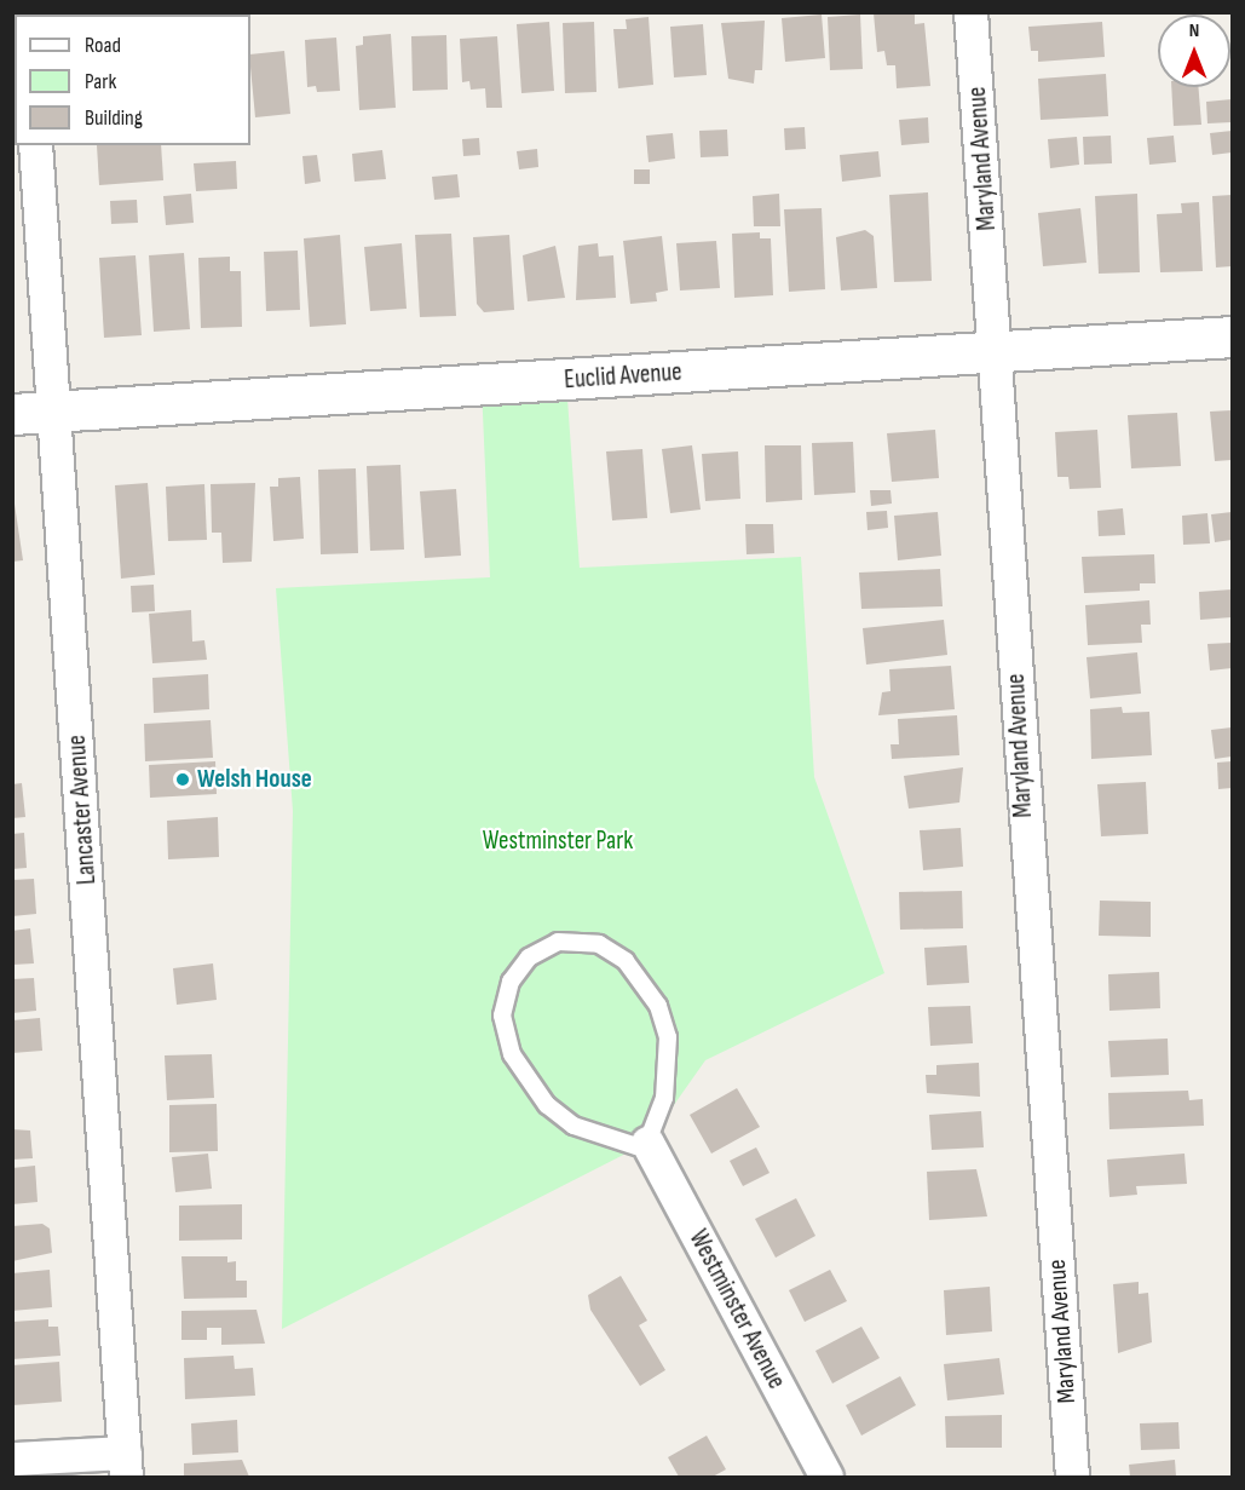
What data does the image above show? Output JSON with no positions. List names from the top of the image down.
{
  "streets": {
    "street": [
      "Maryland Avenue",
      "Euclid Avenue",
      "Lancaster Avenue",
      "Westminster Avenue"
    ]
  },
  "crossings": [
    ["Maryland Avenue", "Euclid Avenue"],
    ["Euclid Avenue", "Lancaster Avenue"]
  ],
  "parks": ["Westminster Park"],
  "places": ["Welsh House"],
  "legend": ["Road", "Park", "Building"],
  "north": "top"
}
